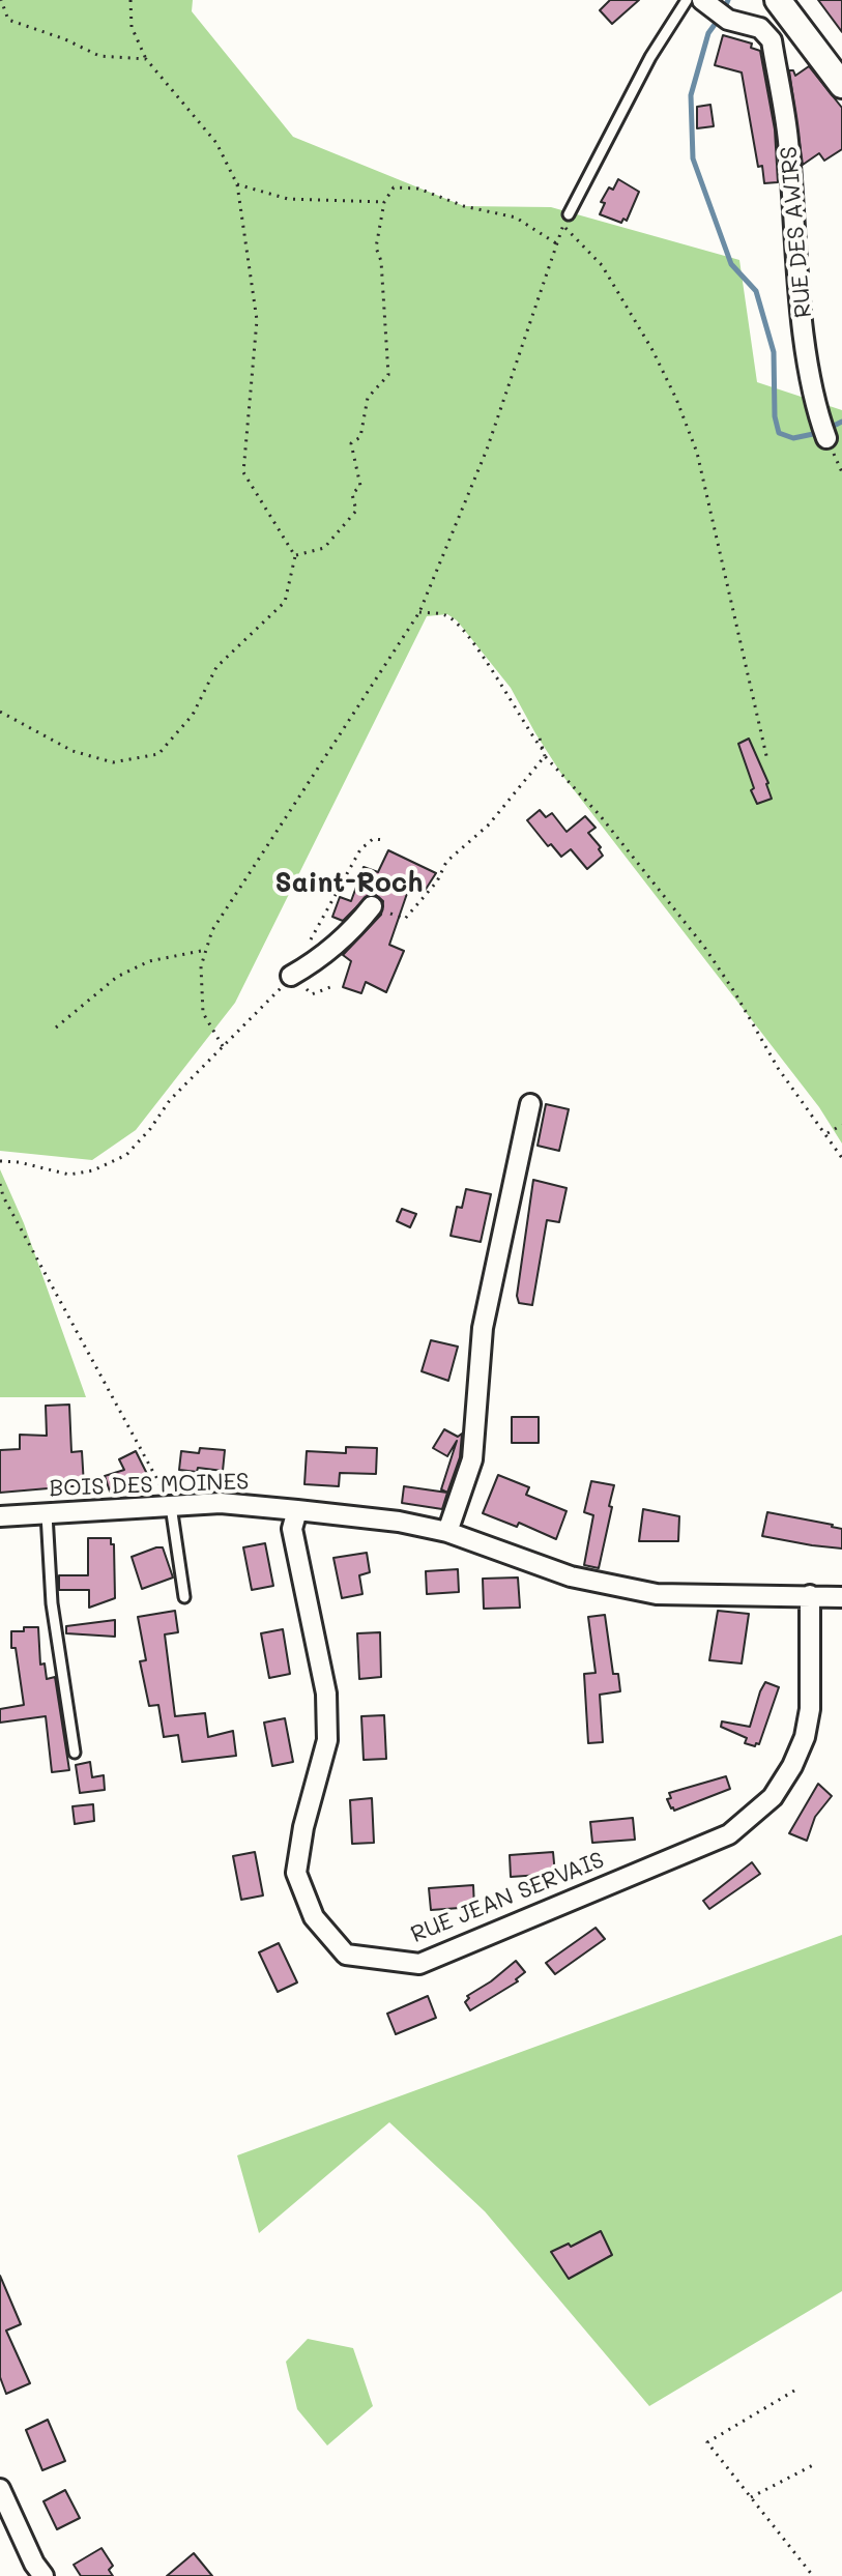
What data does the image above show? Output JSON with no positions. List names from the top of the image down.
{
  "streets": {
    "street": ["RUE DES AWIRS", "BOIS DES MOINES", "RUE JEAN SERVAIS"]
  },
  "crossings": [
    ["BOIS DES MOINES", "RUE JEAN SERVAIS"]
  ],
  "districts": ["Saint-Roch"]
}
